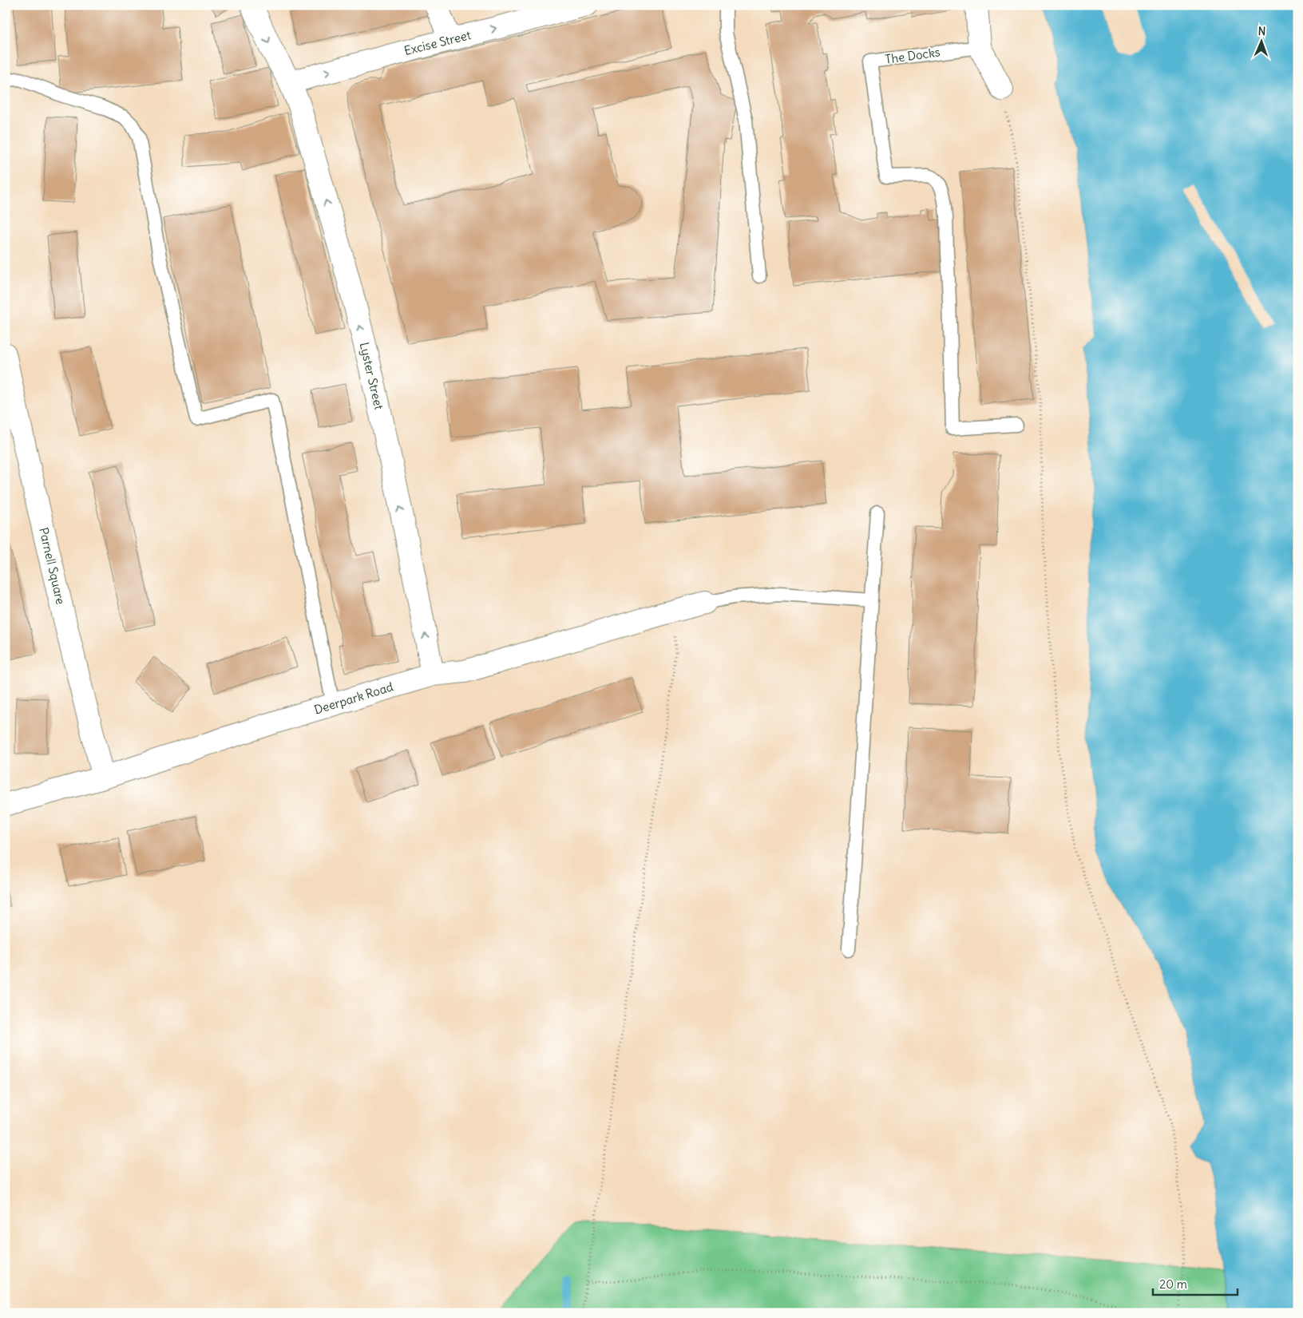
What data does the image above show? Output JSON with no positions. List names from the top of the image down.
{
  "streets": {
    "street": [
      "Excise Street",
      "Lyster Street",
      "Parnell Square",
      "Deerpark Road"
    ],
    "lane": ["The Docks"]
  },
  "crossings": [
    ["Excise Street", "Lyster Street"],
    ["Lyster Street", "Deerpark Road"],
    ["Parnell Square", "Deerpark Road"]
  ],
  "one_way": ["Excise Street"],
  "scale_bar": "20 m",
  "north": "top"
}
